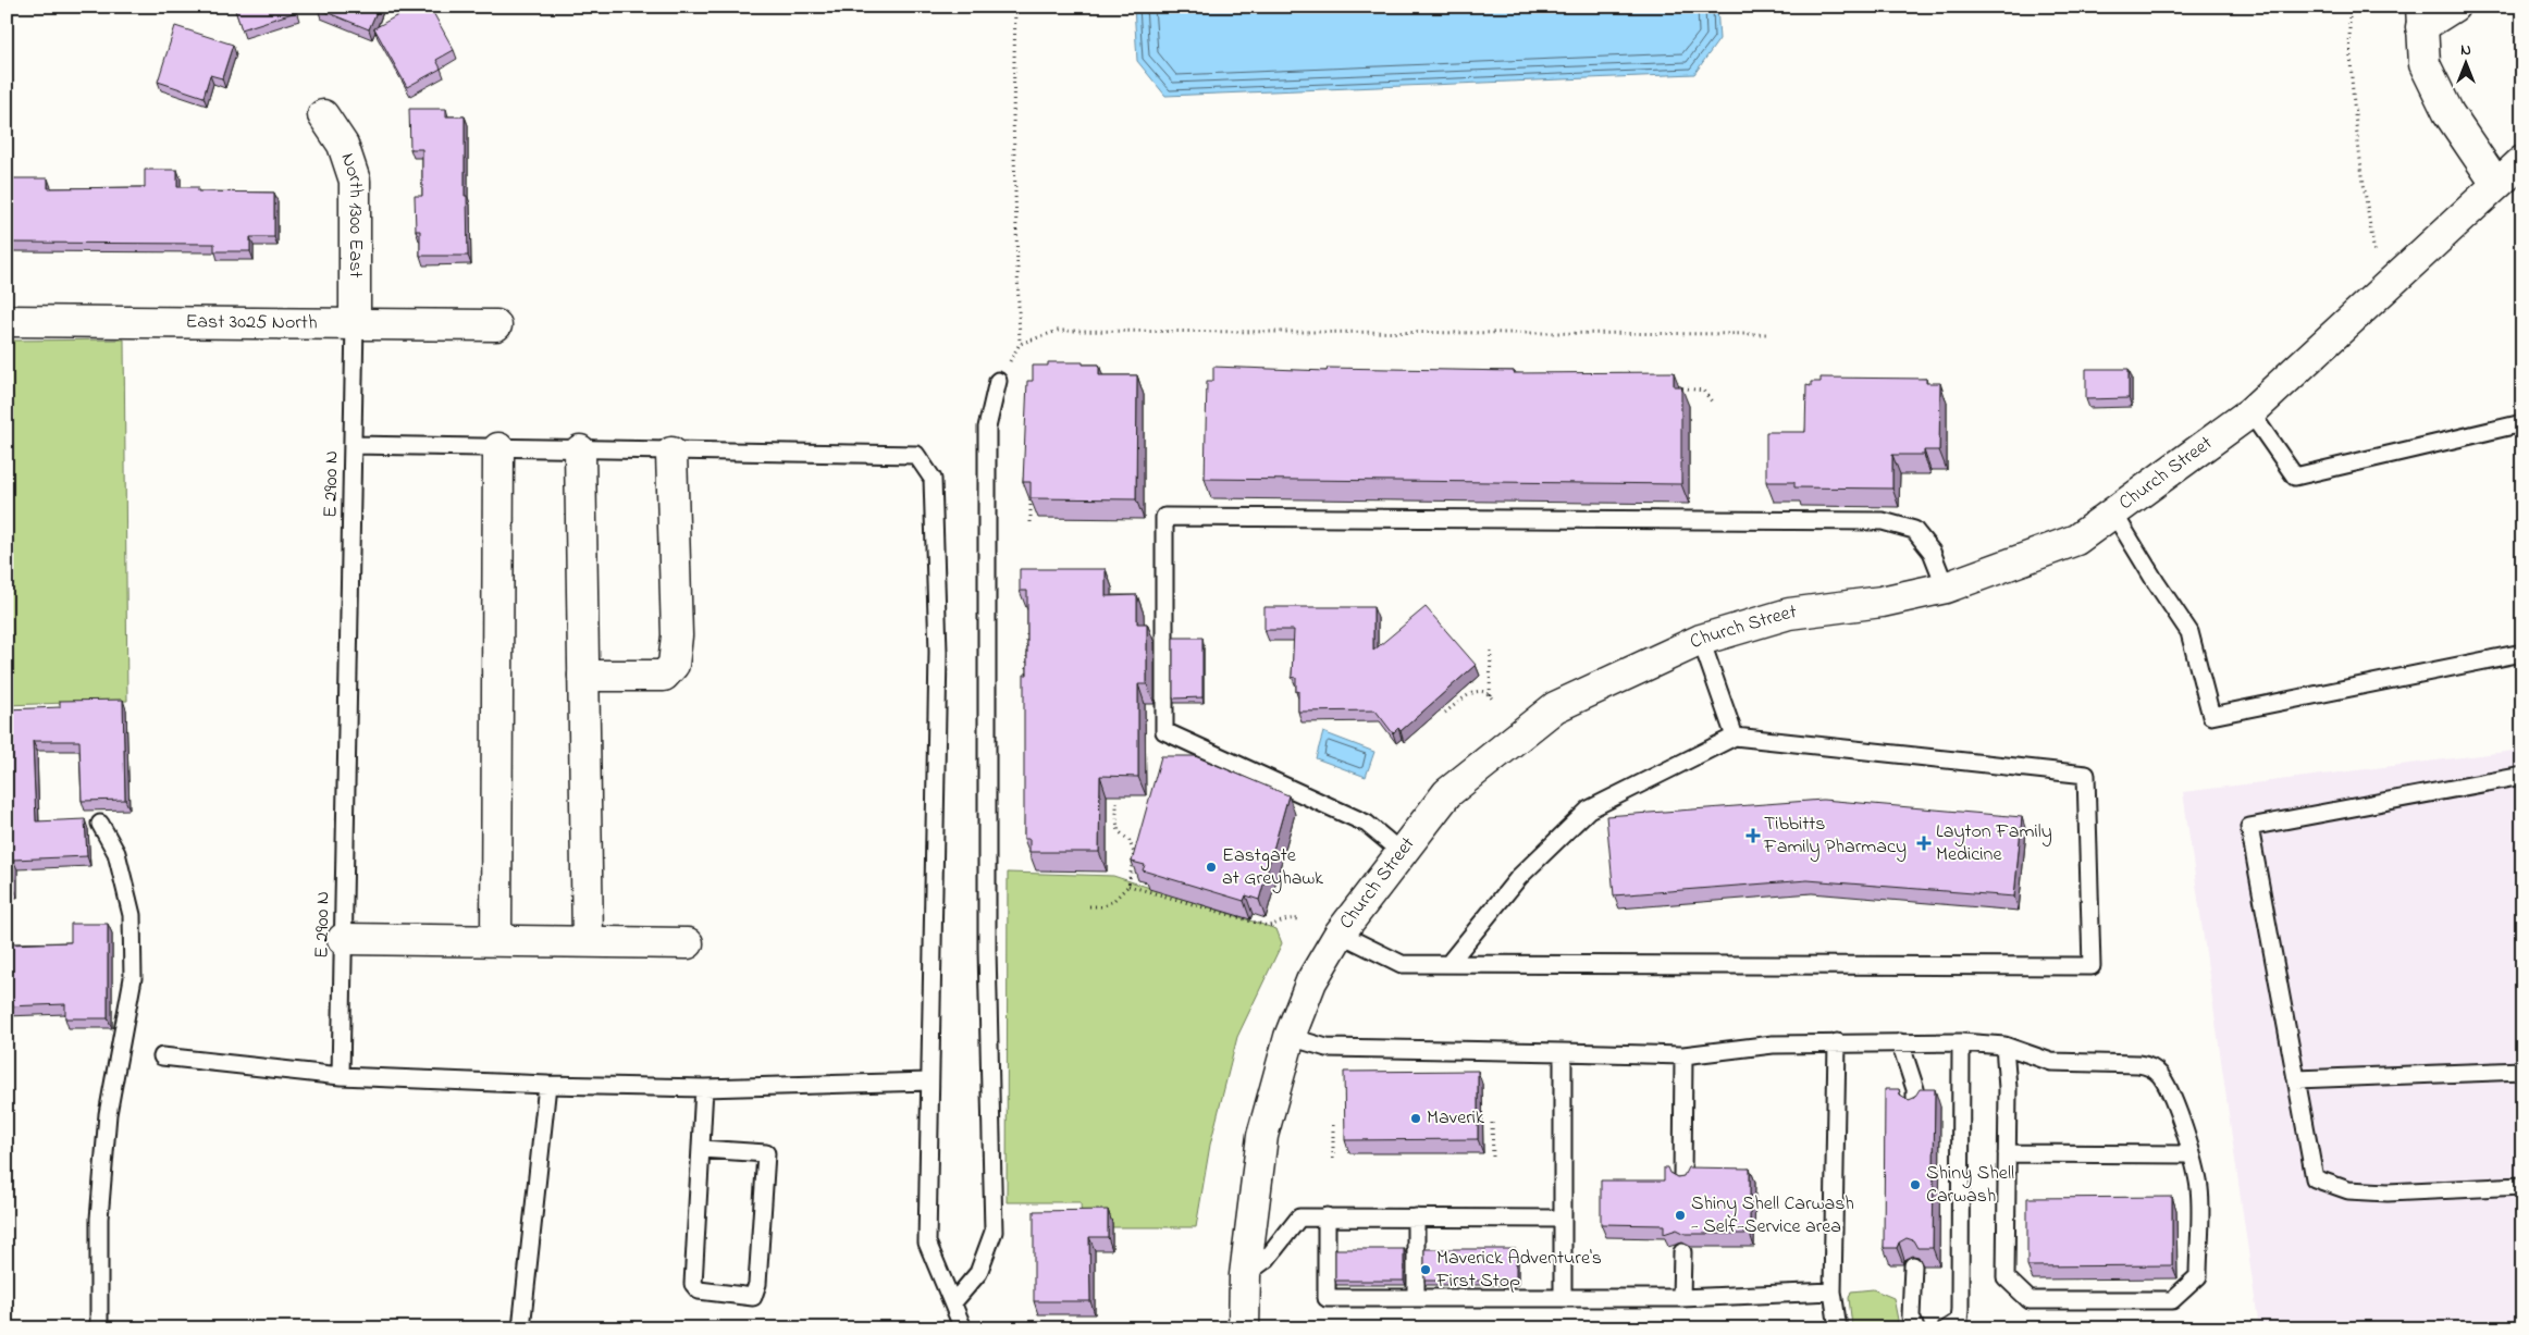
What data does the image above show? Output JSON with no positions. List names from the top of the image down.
{
  "streets": {
    "street": ["North 1300 East", "East 3025 North", "Church Street"],
    "lane": ["E 2900 N"]
  },
  "crossings": [
    ["North 1300 East", "East 3025 North"],
    ["North 1300 East", "E 2900 N"],
    ["East 3025 North", "E 2900 N"]
  ],
  "places": {
    "health": ["Tibbitts Family Pharmacy", "Layton Family Medicine"],
    "other": [
      "Eastgate at Greyhawk",
      "Maverik",
      "Shiny Shell Carwash",
      "Shiny Shell Carwash - Self-Service area",
      "Maverick Adventure's First Stop"
    ]
  },
  "north": "top"
}
